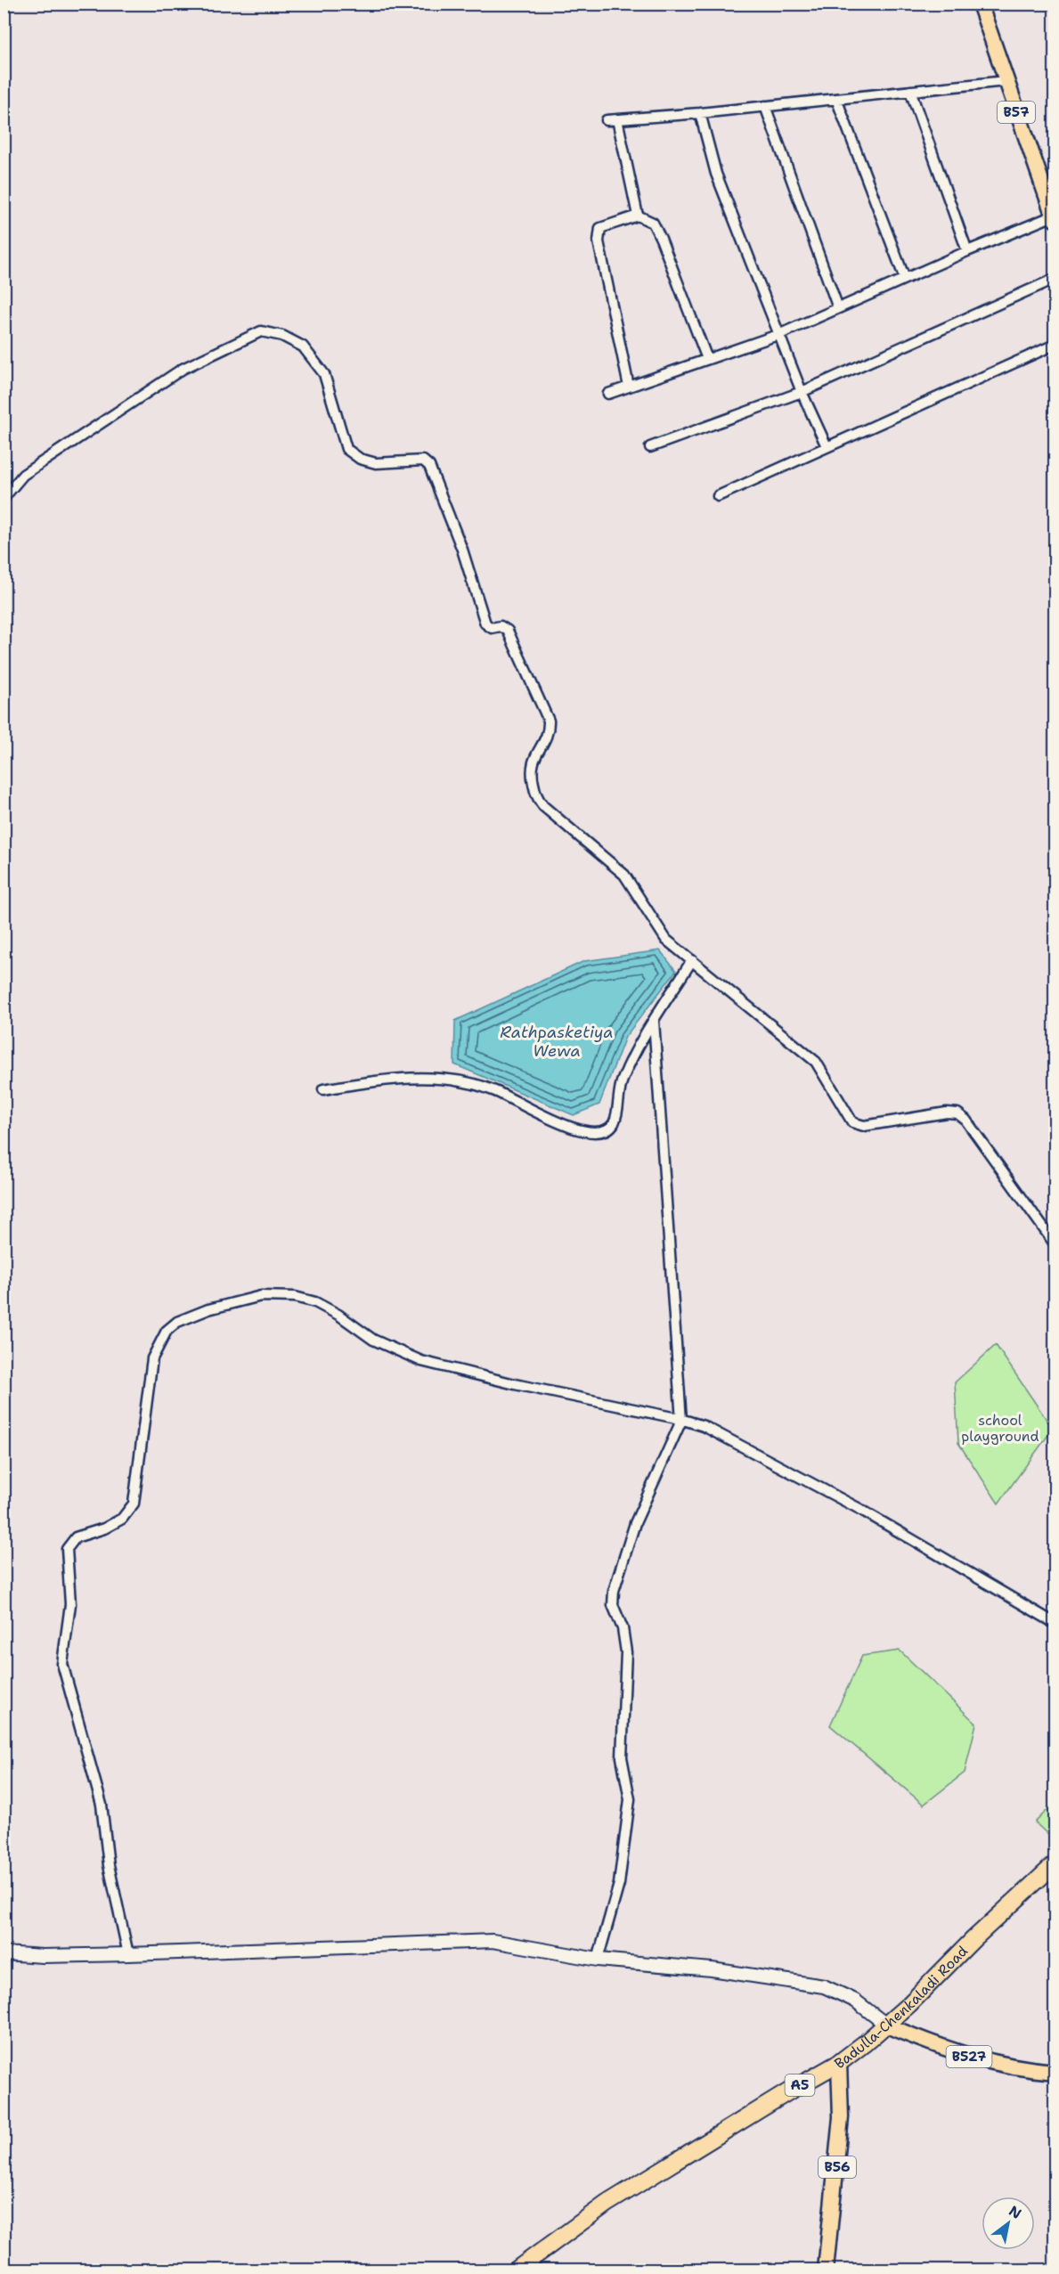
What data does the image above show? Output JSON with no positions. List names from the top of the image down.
{
  "streets": {
    "highway": ["Badulla-Chenkaladi Road", "A5"],
    "main road": ["B57", "B527", "B56"]
  },
  "crossings": [
    ["Badulla-Chenkaladi Road", "B527"],
    ["Badulla-Chenkaladi Road", "B56"]
  ],
  "water": ["Rathpasketiya Wewa"],
  "parks": ["school playground"],
  "north": "top right"
}
